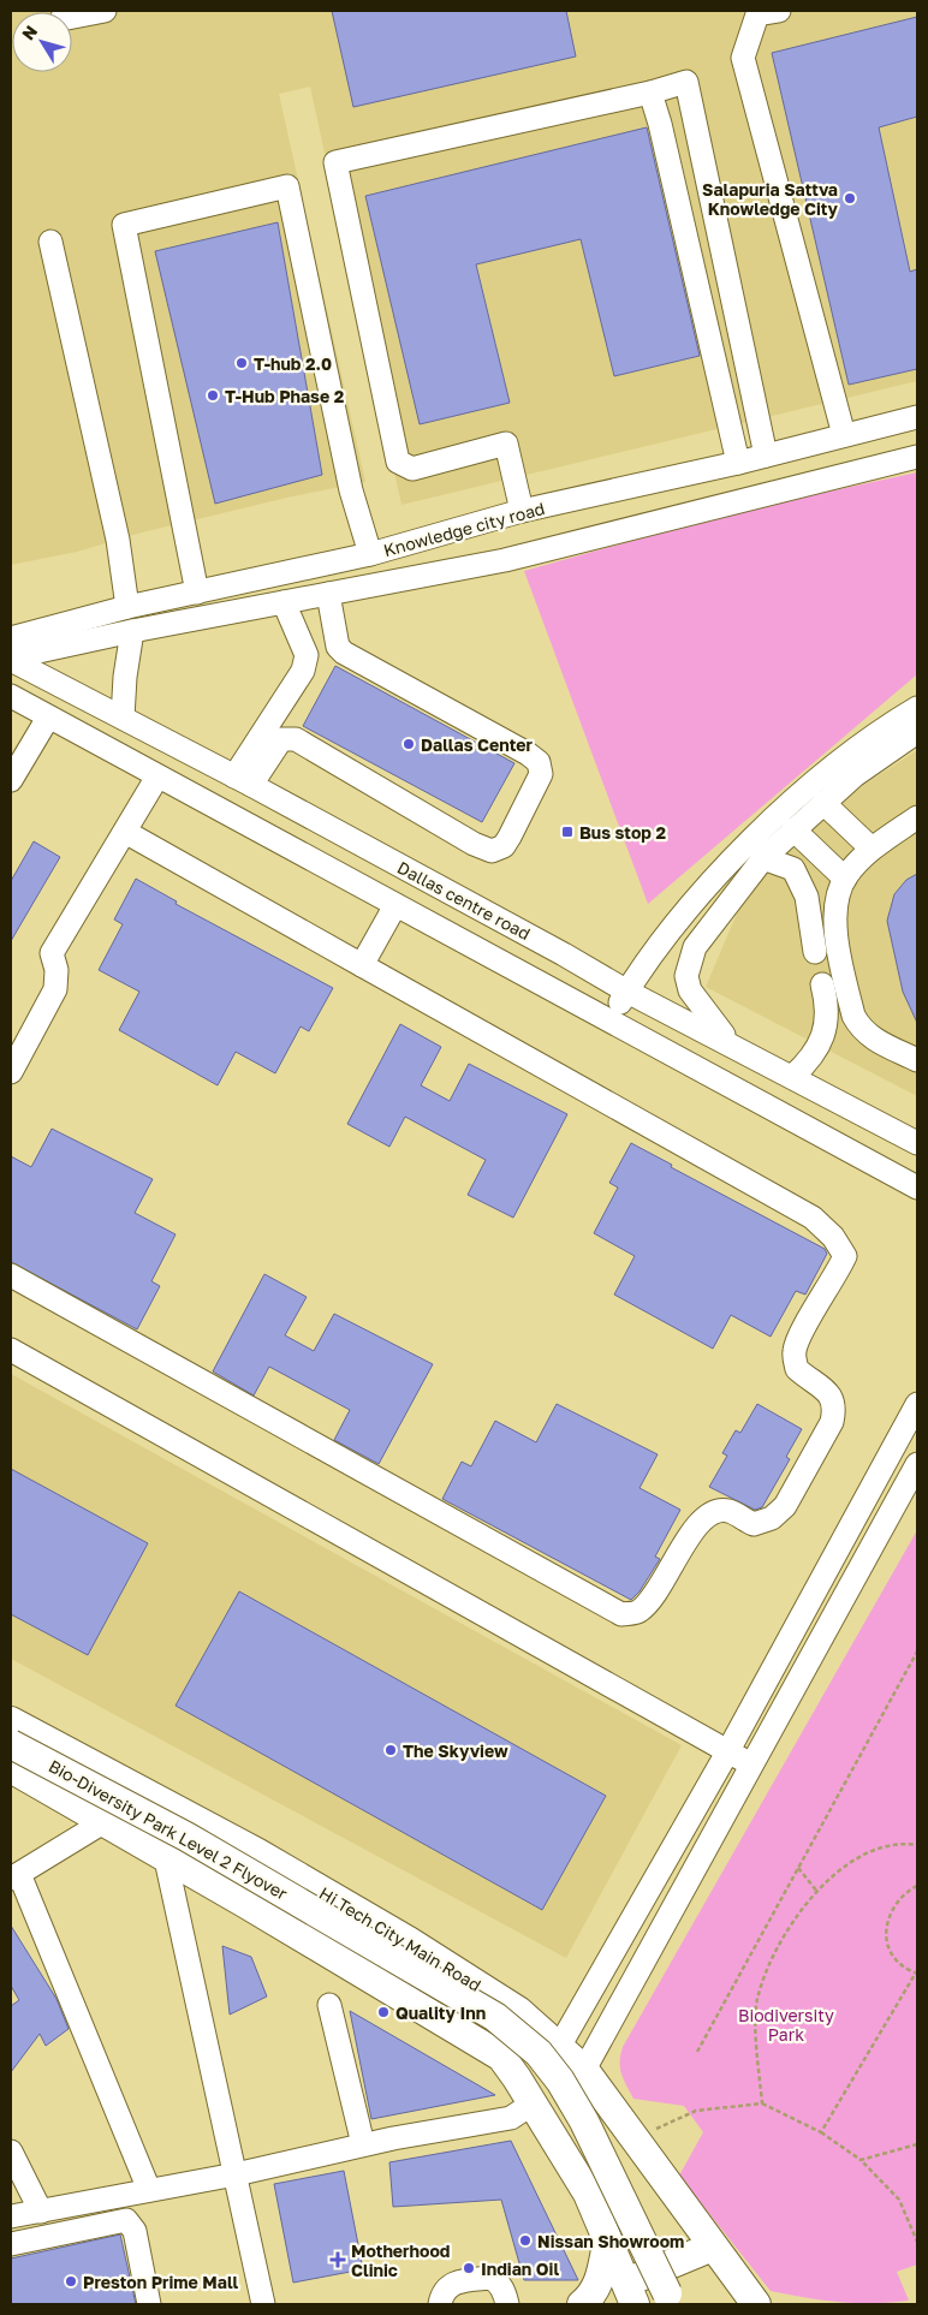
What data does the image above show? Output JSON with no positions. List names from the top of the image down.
{
  "streets": {
    "main road": ["Bio-Diversity Park Level 2 Flyover", "Hi Tech City Main Road"],
    "street": ["Knowledge city road", "Dallas centre road"]
  },
  "crossings": [
    ["Knowledge city road", "Dallas centre road"]
  ],
  "parks": ["Biodiversity Park"],
  "places": {
    "other": [
      "Salapuria Sattva Knowledge City",
      "T-hub 2.0",
      "T-Hub Phase 2",
      "Dallas Center",
      "The Skyview",
      "Quality Inn",
      "Nissan Showroom",
      "Indian Oil",
      "Preston Prime Mall"
    ],
    "transit": ["Bus stop 2"],
    "health": ["Motherhood Clinic"]
  },
  "north": "top left"
}
